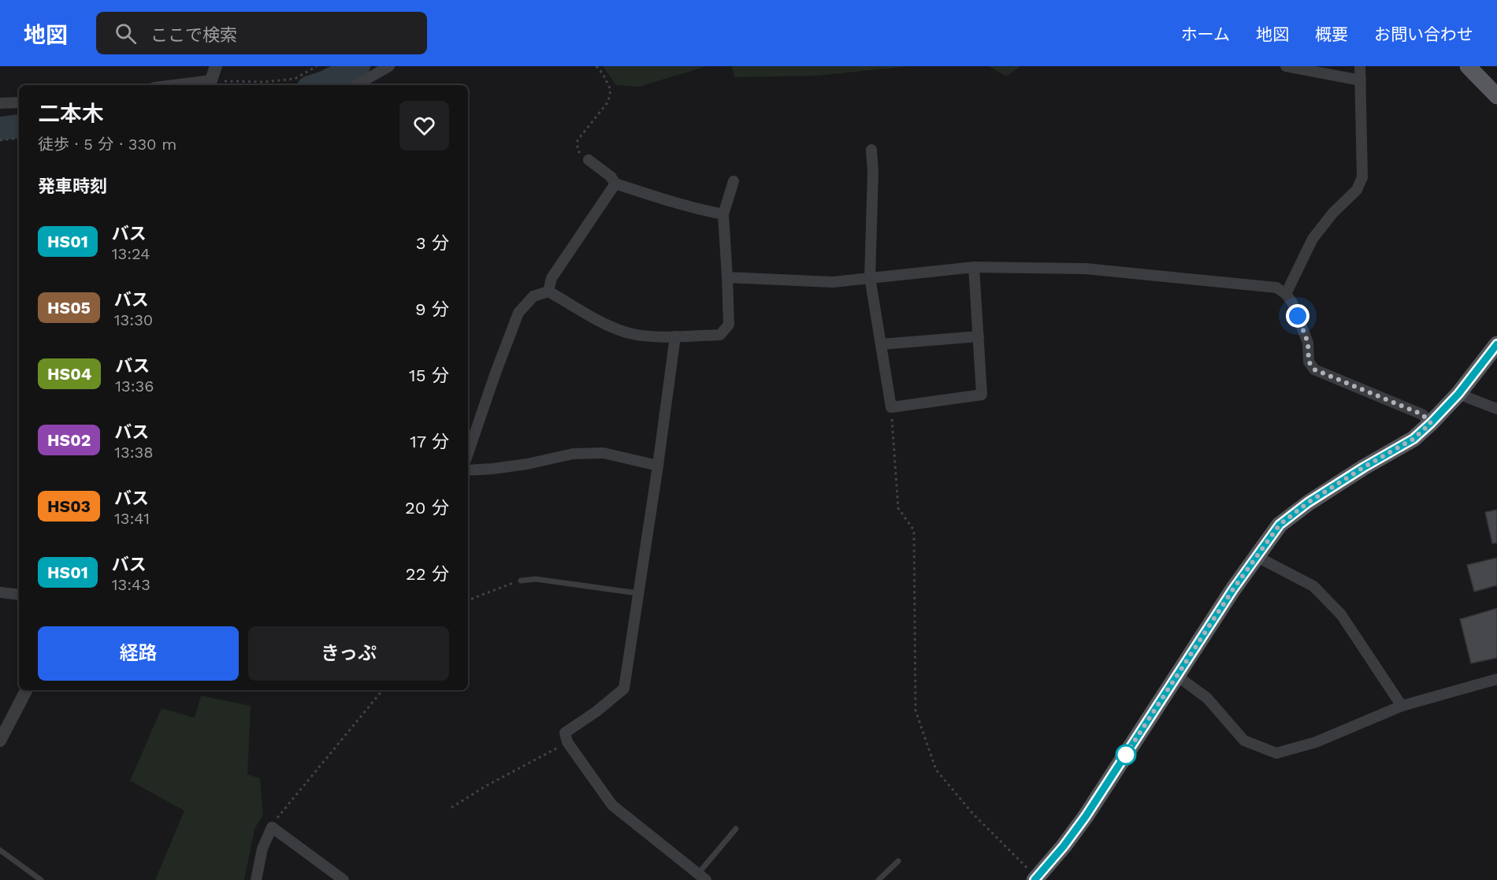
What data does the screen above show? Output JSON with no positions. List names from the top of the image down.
{
  "lines": ["bus line HS01"],
  "page": {
    "header": "地図",
    "search": "ここで検索",
    "nav": [
      "ホーム",
      "地図",
      "概要",
      "お問い合わせ"
    ],
    "heading": [
      ["二本木", "徒歩 · 5 分 · 330 m"],
      "発車時刻"
    ],
    "list": [
      {
        "mark": "HS01",
        "name": "バス",
        "note": "13:24",
        "value": "3 分"
      },
      {
        "mark": "HS05",
        "name": "バス",
        "note": "13:30",
        "value": "9 分"
      },
      {
        "mark": "HS04",
        "name": "バス",
        "note": "13:36",
        "value": "15 分"
      },
      {
        "mark": "HS02",
        "name": "バス",
        "note": "13:38",
        "value": "17 分"
      },
      {
        "mark": "HS03",
        "name": "バス",
        "note": "13:41",
        "value": "20 分"
      },
      {
        "mark": "HS01",
        "name": "バス",
        "note": "13:43",
        "value": "22 分"
      }
    ],
    "buttons": ["経路", "きっぷ"]
  }
}
